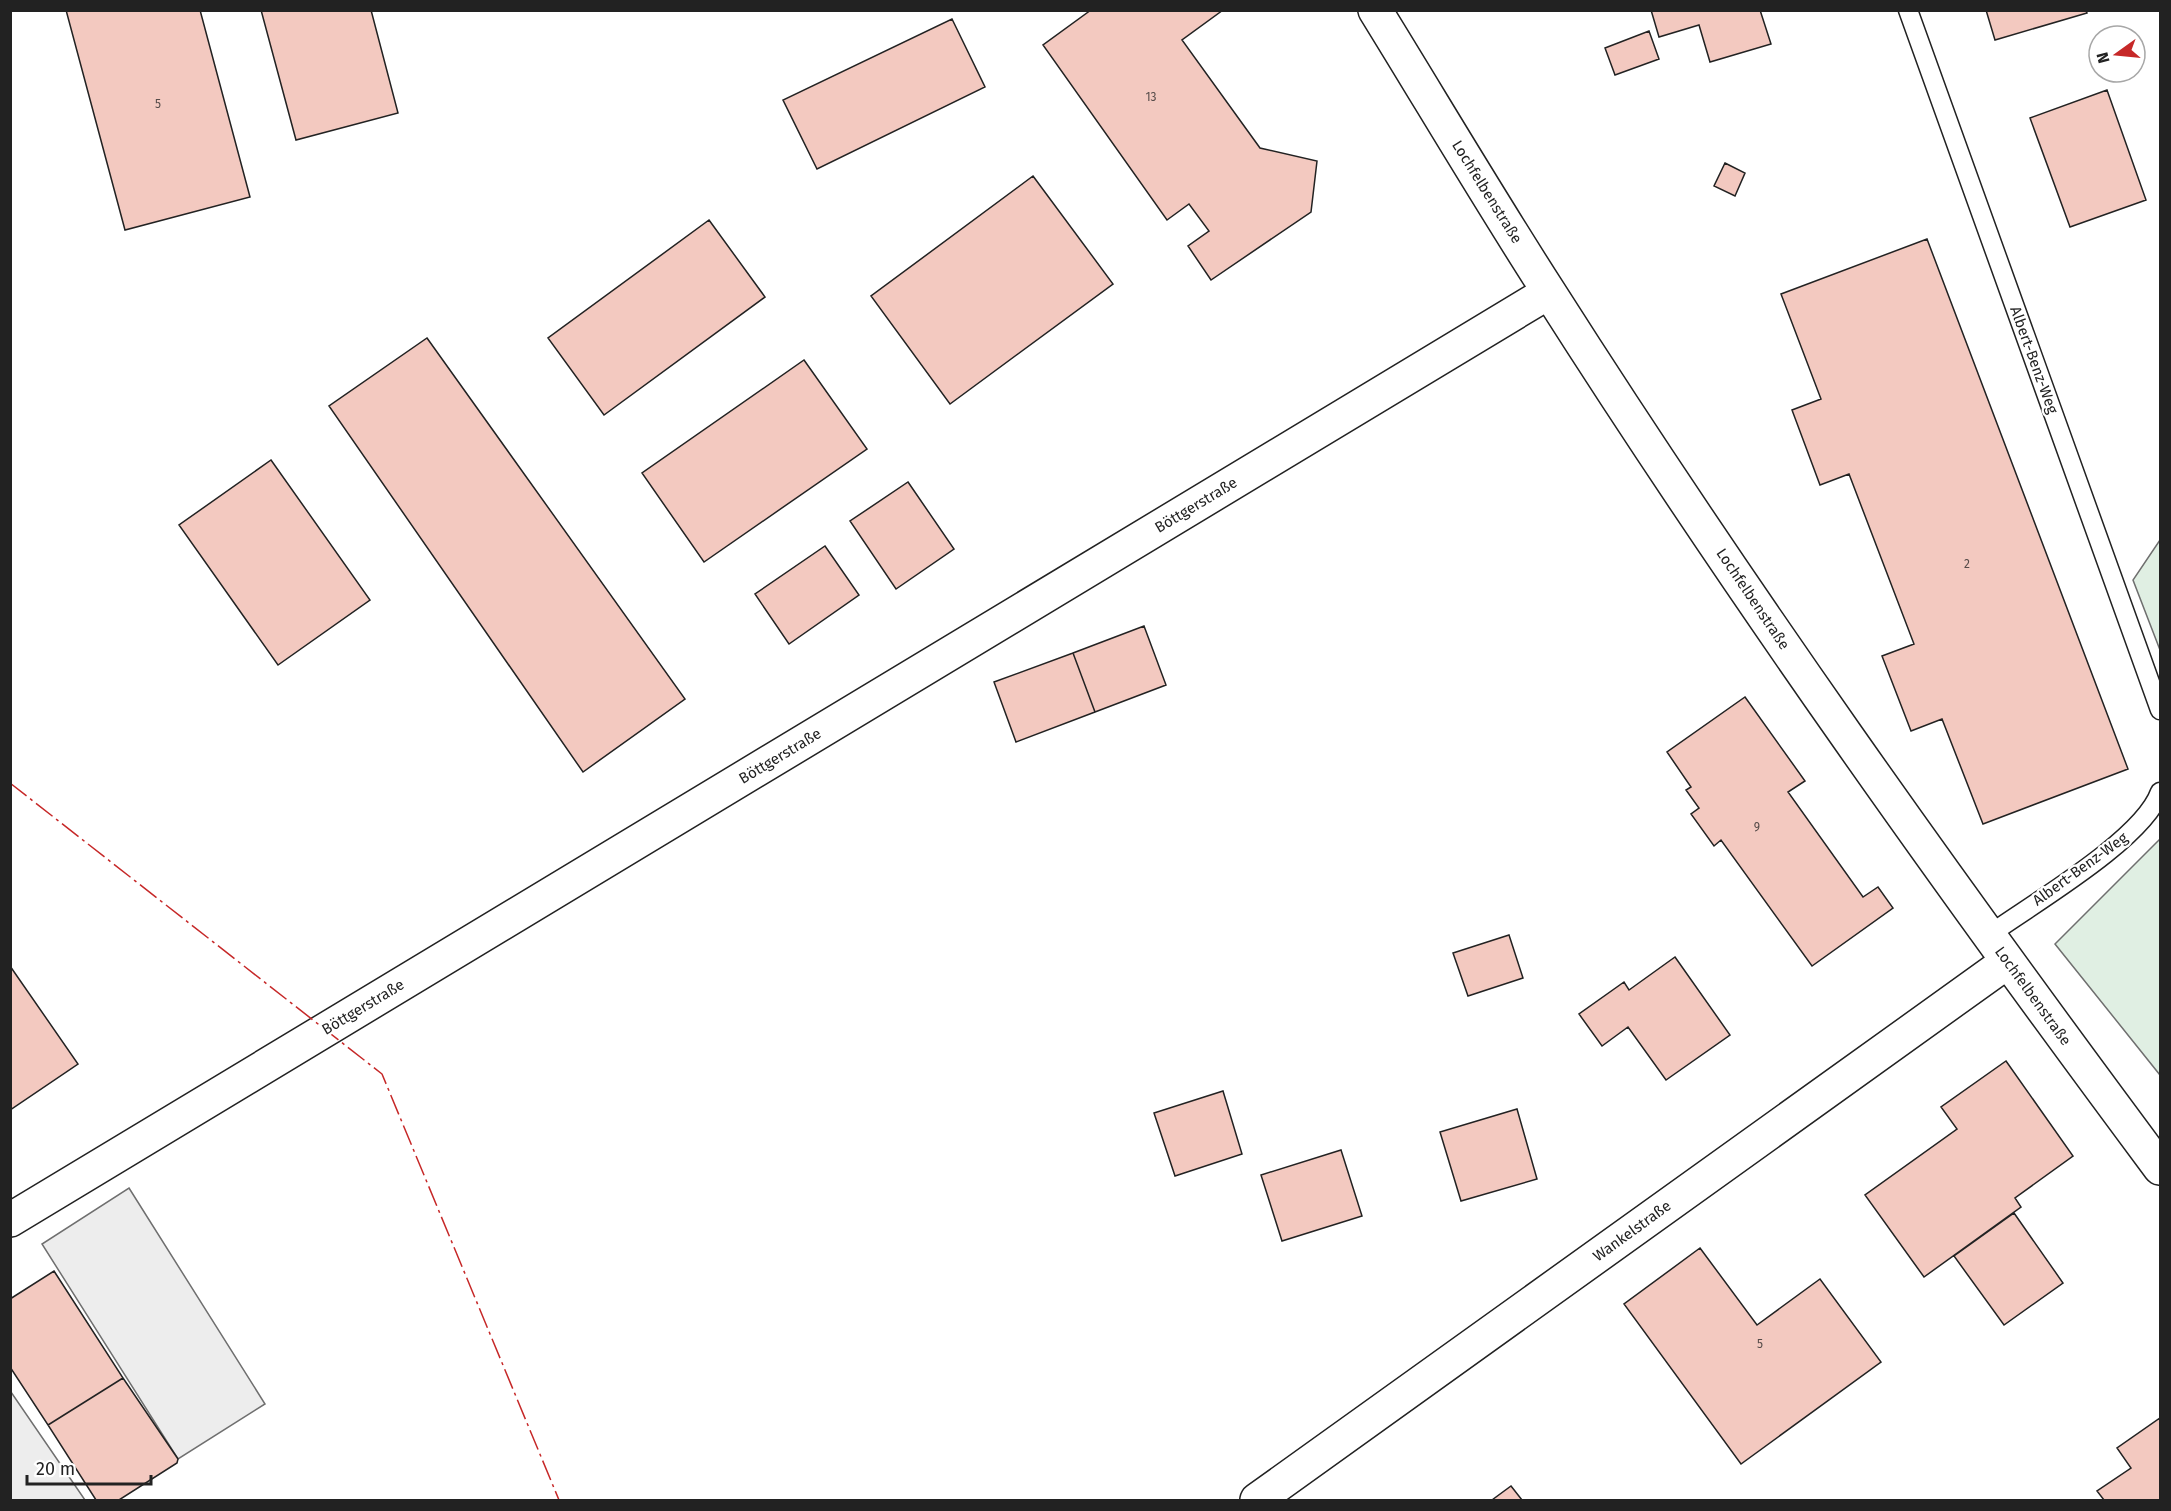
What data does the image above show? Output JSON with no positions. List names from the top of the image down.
{
  "streets": {
    "street": ["Lochfelbenstraße", "Böttgerstraße", "Wankelstraße"],
    "lane": ["Albert-Benz-Weg"]
  },
  "crossings": [
    ["Lochfelbenstraße", "Albert-Benz-Weg"],
    ["Lochfelbenstraße", "Böttgerstraße"],
    ["Lochfelbenstraße", "Wankelstraße"]
  ],
  "house_numbers": [
    "13",
    "5",
    "2",
    "9",
    "5"
  ],
  "scale_bar": "20 m",
  "north": "left"
}
